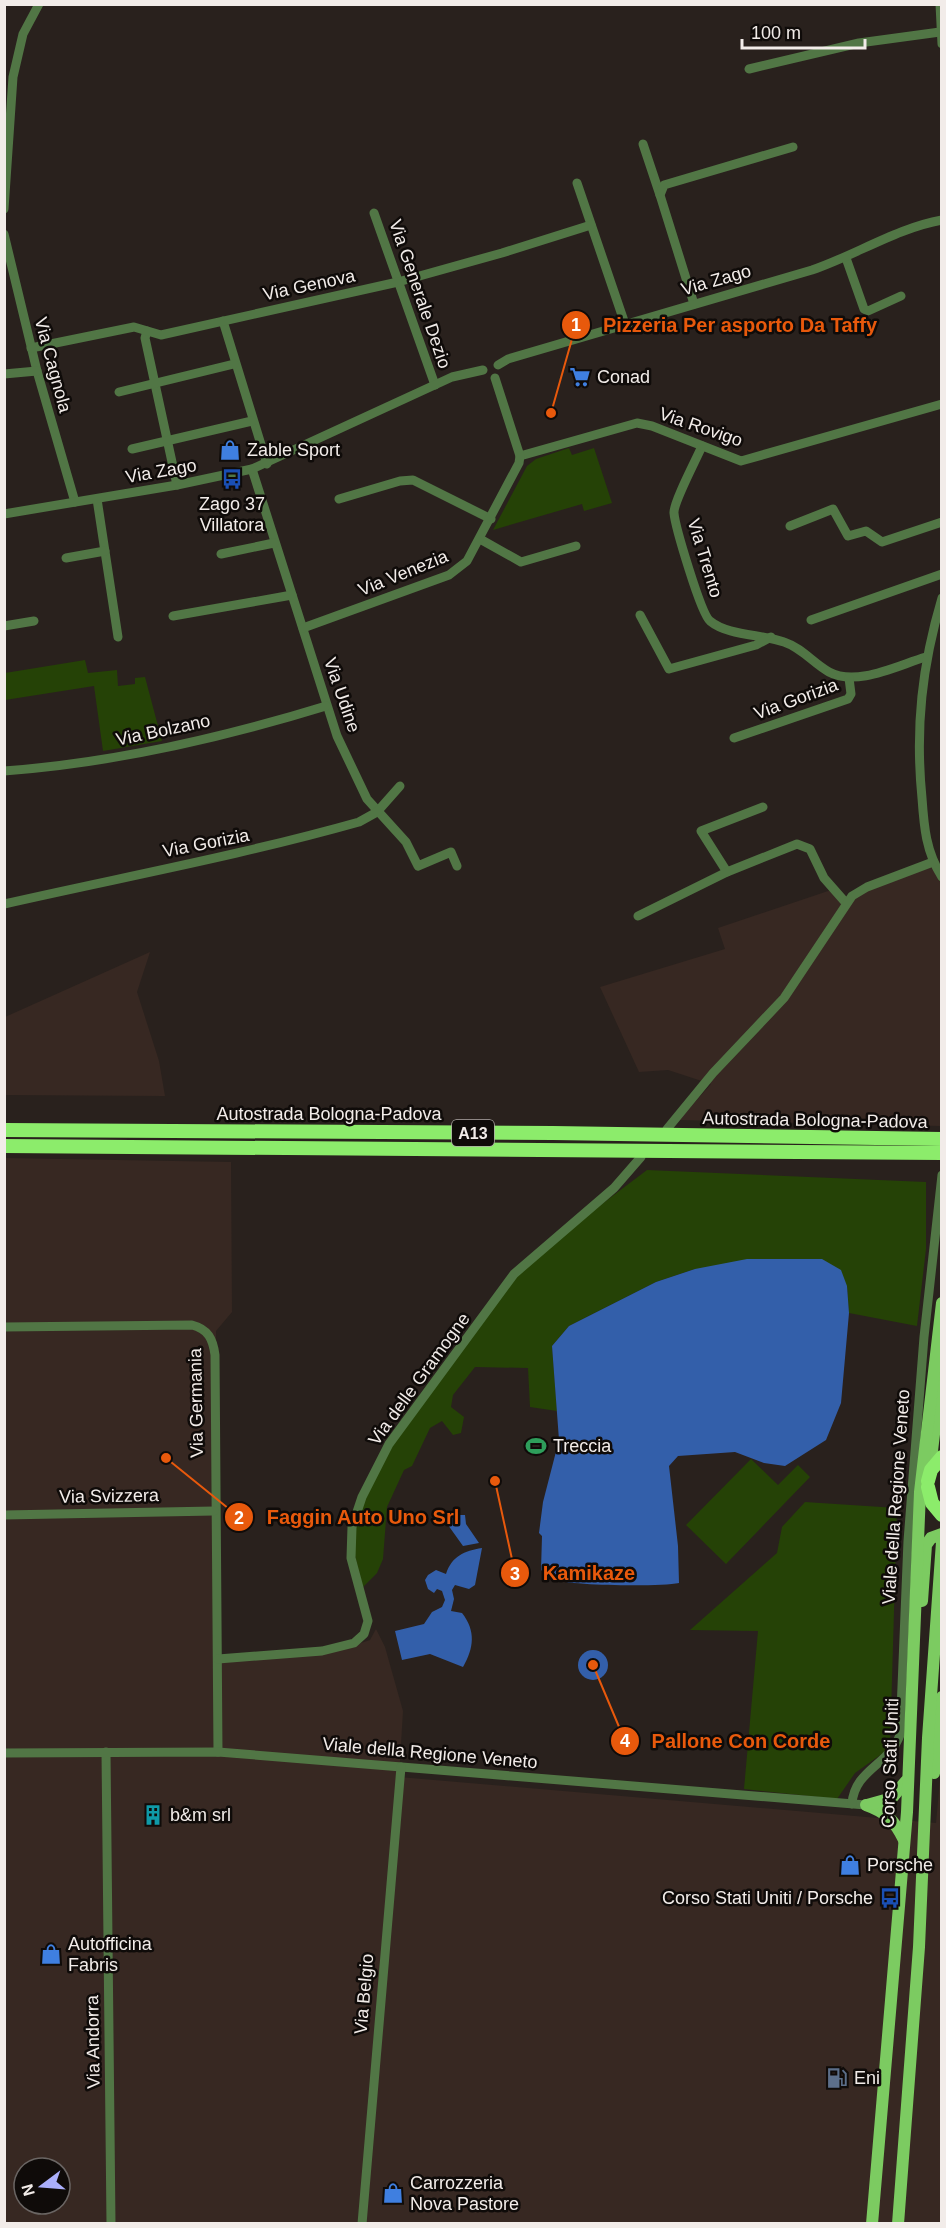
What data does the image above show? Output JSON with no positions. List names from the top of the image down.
{
  "streets": {
    "highway": ["Autostrada Bologna-Padova", "A13"],
    "main road": ["Corso Stati Uniti"],
    "street": [
      "Via Zago",
      "Via Genova",
      "Via Generale Dezio",
      "Via Cagnola",
      "Via Rovigo",
      "Via Trento",
      "Via Venezia",
      "Via Udine",
      "Via Gorizia",
      "Via Bolzano",
      "Via delle Gramogne",
      "Via Germania",
      "Via Svizzera",
      "Viale della Regione Veneto",
      "Via Belgio",
      "Via Andorra"
    ]
  },
  "crossings": [
    ["Via Zago", "Via Generale Dezio"],
    ["Via Zago", "Via Cagnola"],
    ["Via Zago", "Via Udine"],
    ["Via Genova", "Via Generale Dezio"],
    ["Via Genova", "Via Cagnola"],
    ["Via Rovigo", "Via Trento"],
    ["Via Rovigo", "Via Venezia"],
    ["Via Trento", "Via Gorizia"],
    ["Via Venezia", "Via Udine"],
    ["Via Udine", "Via Gorizia"],
    ["Via Udine", "Via Bolzano"],
    ["Via delle Gramogne", "Via Germania"],
    ["Via Germania", "Via Svizzera"],
    ["Via Germania", "Viale della Regione Veneto"],
    ["Viale della Regione Veneto", "Via Belgio"],
    ["Viale della Regione Veneto", "Via Andorra"]
  ],
  "places": {
    "supermarket": ["Conad"],
    "other": [
      "Pizzeria Per asporto Da Taffy",
      "Faggin Auto Uno Srl",
      "Kamikaze",
      "Pallone Con Corde"
    ],
    "shop": [
      "Zable Sport",
      "Porsche",
      "Autofficina Fabris",
      "Carrozzeria Nova Pastore"
    ],
    "bus stop": ["Zago 37 Villatora", "Corso Stati Uniti / Porsche"],
    "sports": ["Treccia"],
    "building": ["b&m srl"],
    "fuel station": ["Eni"]
  },
  "scale_bar": "100 m",
  "north": "left"
}
